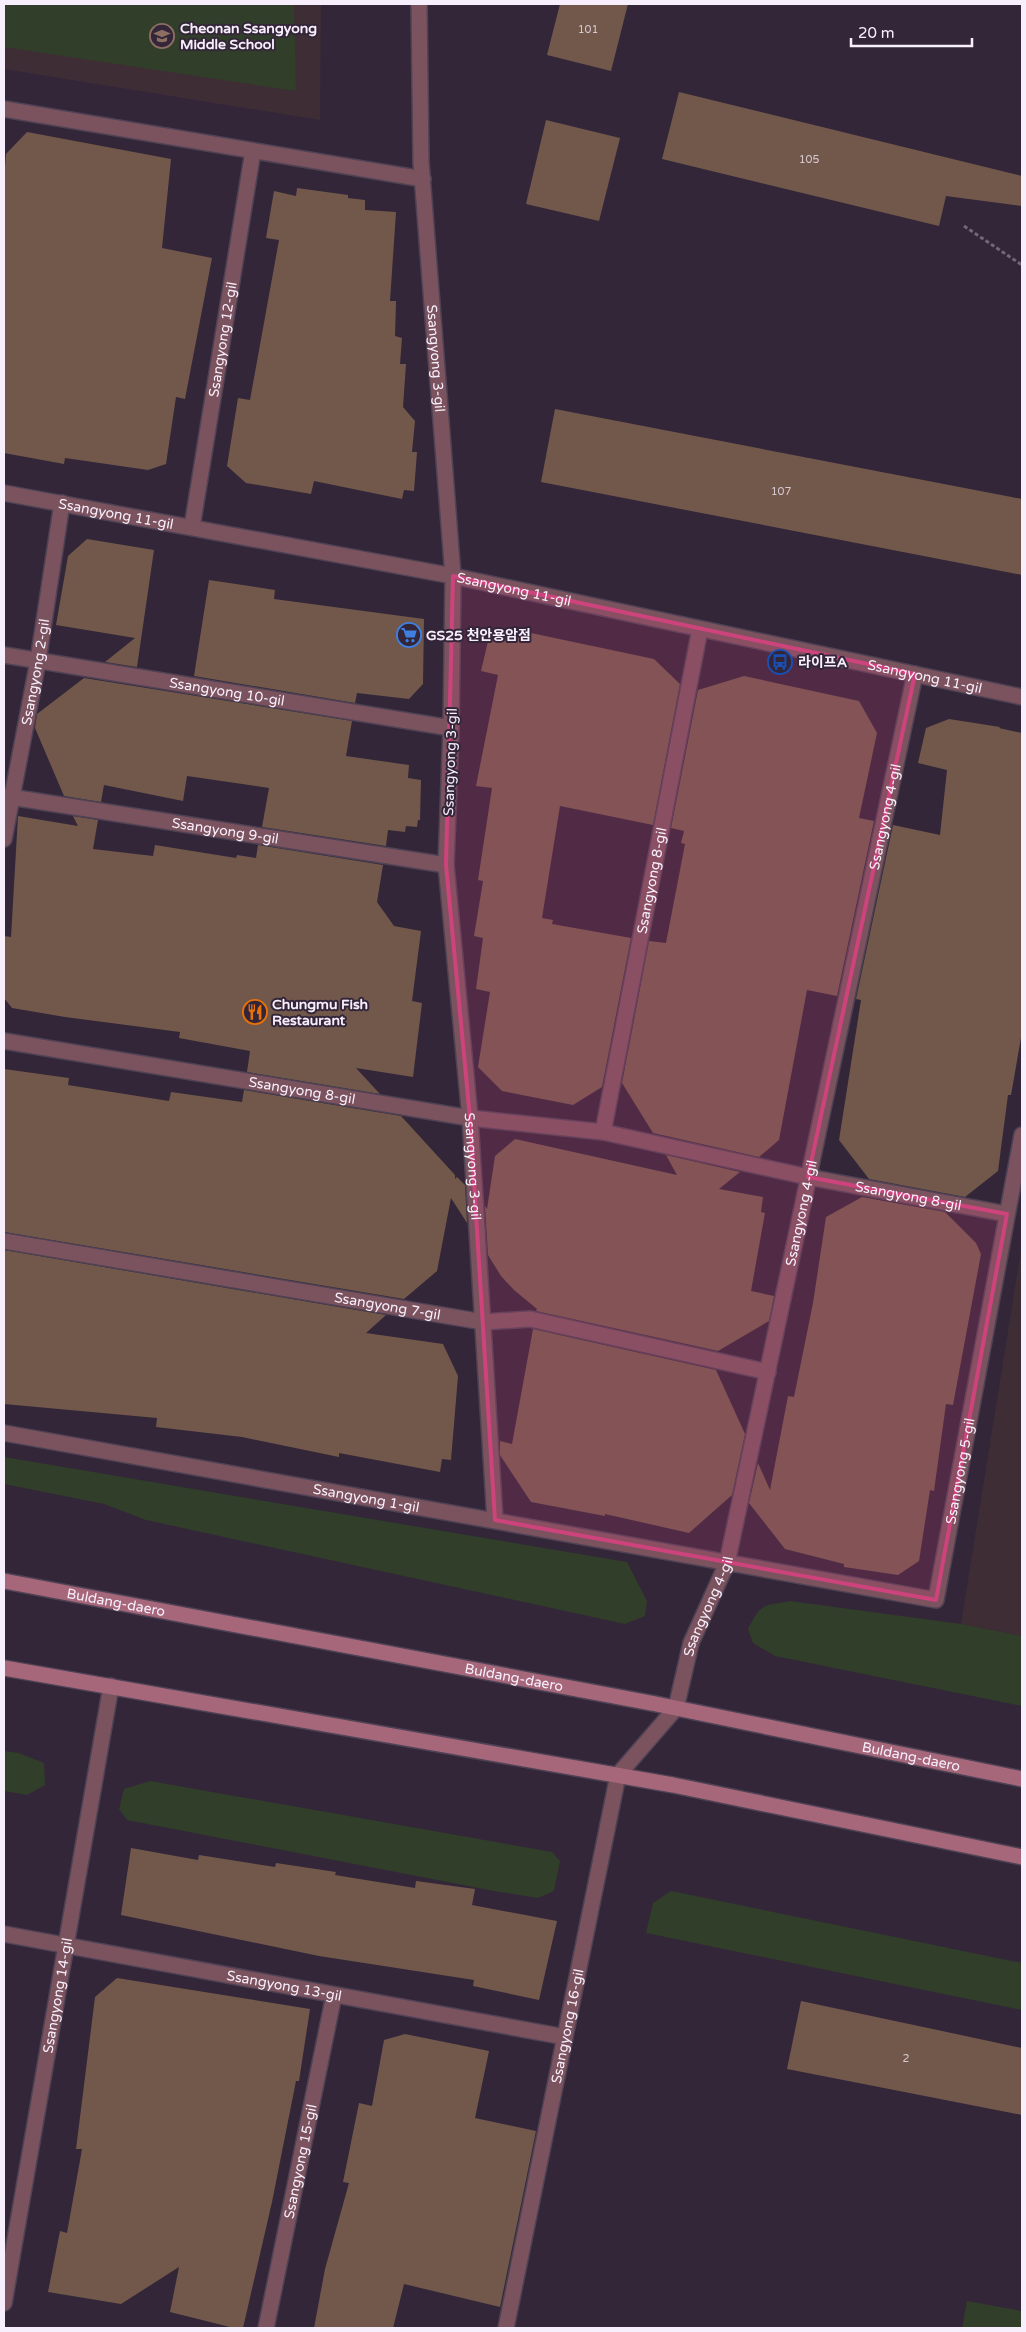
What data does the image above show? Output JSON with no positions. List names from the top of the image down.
{
  "streets": {
    "main road": ["Buldang-daero"],
    "street": [
      "Ssangyong 12-gil",
      "Ssangyong 3-gil",
      "Ssangyong 11-gil",
      "Ssangyong 2-gil",
      "Ssangyong 10-gil",
      "Ssangyong 4-gil",
      "Ssangyong 9-gil",
      "Ssangyong 8-gil",
      "Ssangyong 7-gil",
      "Ssangyong 5-gil",
      "Ssangyong 1-gil",
      "Ssangyong 13-gil",
      "Ssangyong 14-gil",
      "Ssangyong 16-gil",
      "Ssangyong 15-gil"
    ]
  },
  "crossings": [
    ["Ssangyong 12-gil", "Ssangyong 11-gil"],
    ["Ssangyong 3-gil", "Ssangyong 11-gil"],
    ["Ssangyong 3-gil", "Ssangyong 10-gil"],
    ["Ssangyong 3-gil", "Ssangyong 9-gil"],
    ["Ssangyong 3-gil", "Ssangyong 8-gil"],
    ["Ssangyong 3-gil", "Ssangyong 7-gil"],
    ["Ssangyong 3-gil", "Ssangyong 1-gil"],
    ["Ssangyong 11-gil", "Ssangyong 2-gil"],
    ["Ssangyong 11-gil", "Ssangyong 4-gil"],
    ["Ssangyong 11-gil", "Ssangyong 8-gil"],
    ["Ssangyong 2-gil", "Ssangyong 10-gil"],
    ["Ssangyong 2-gil", "Ssangyong 9-gil"],
    ["Ssangyong 4-gil", "Ssangyong 8-gil"],
    ["Ssangyong 4-gil", "Ssangyong 7-gil"],
    ["Ssangyong 4-gil", "Ssangyong 5-gil"],
    ["Ssangyong 4-gil", "Ssangyong 1-gil"],
    ["Ssangyong 4-gil", "Buldang-daero"],
    ["Ssangyong 4-gil", "Ssangyong 16-gil"],
    ["Ssangyong 8-gil", "Ssangyong 5-gil"],
    ["Ssangyong 5-gil", "Ssangyong 1-gil"],
    ["Ssangyong 13-gil", "Ssangyong 14-gil"],
    ["Ssangyong 13-gil", "Ssangyong 16-gil"],
    ["Ssangyong 13-gil", "Ssangyong 15-gil"]
  ],
  "places": {
    "school or university": ["Cheonan Ssangyong Middle School"],
    "supermarket": ["GS25 천안용암점"],
    "bus stop": ["라이프A"],
    "restaurant": ["Chungmu Fish Restaurant"]
  },
  "house_numbers": [
    "101",
    "105",
    "107",
    "2"
  ],
  "scale_bar": "20 m"
}
